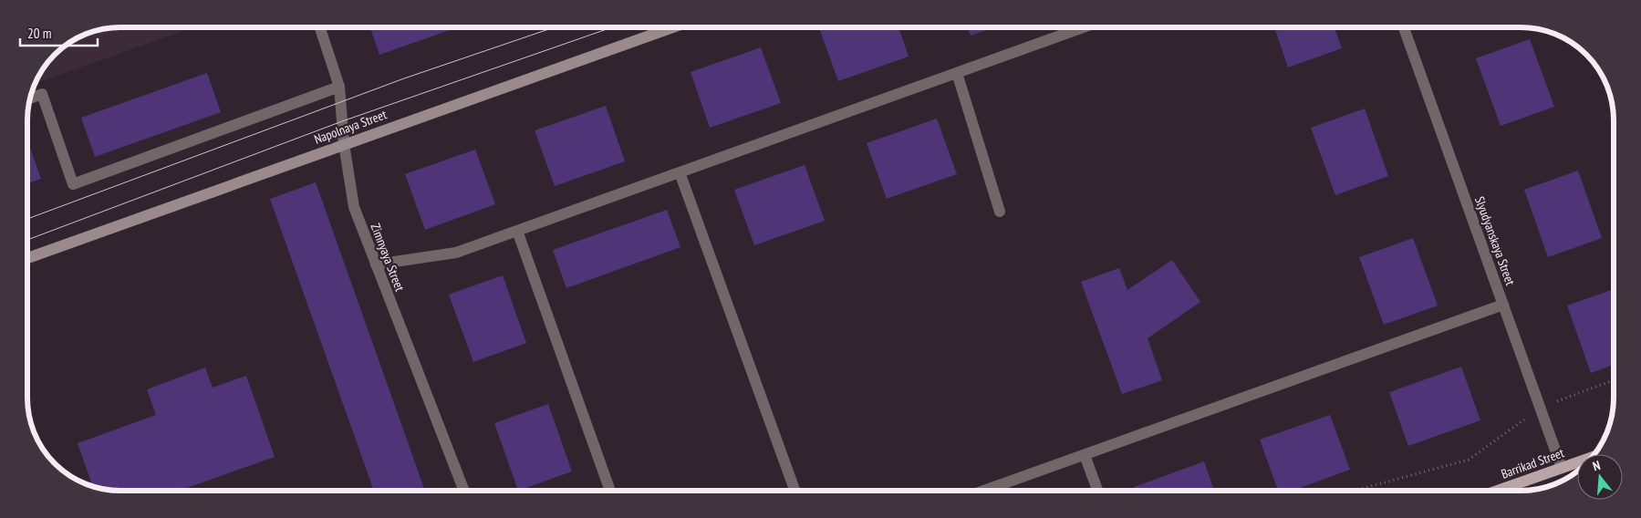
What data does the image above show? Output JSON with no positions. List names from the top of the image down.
{
  "streets": {
    "main road": ["Barrikad Street"],
    "street": ["Napolnaya Street", "Slyudyanskaya Street", "Zimnyaya Street"]
  },
  "crossings": [
    ["Napolnaya Street", "Zimnyaya Street"],
    ["Slyudyanskaya Street", "Barrikad Street"]
  ],
  "scale_bar": "20 m",
  "north": "top"
}
